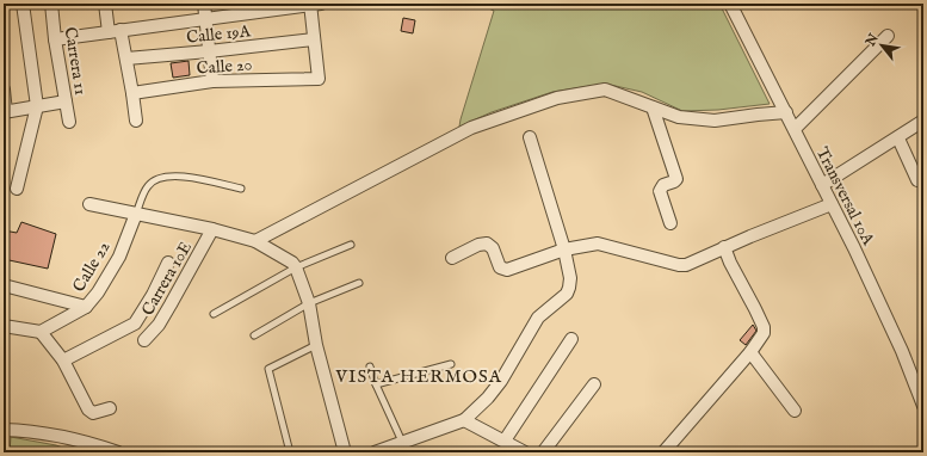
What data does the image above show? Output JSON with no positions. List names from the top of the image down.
{
  "streets": {
    "street": [
      "Calle 19A",
      "Carrera 11",
      "Calle 20",
      "Transversal 10A",
      "Calle 22",
      "Carrera 10E"
    ]
  },
  "crossings": [
    ["Calle 19A", "Calle 20"]
  ],
  "districts": ["VISTA HERMOSA"],
  "north": "top left"
}
